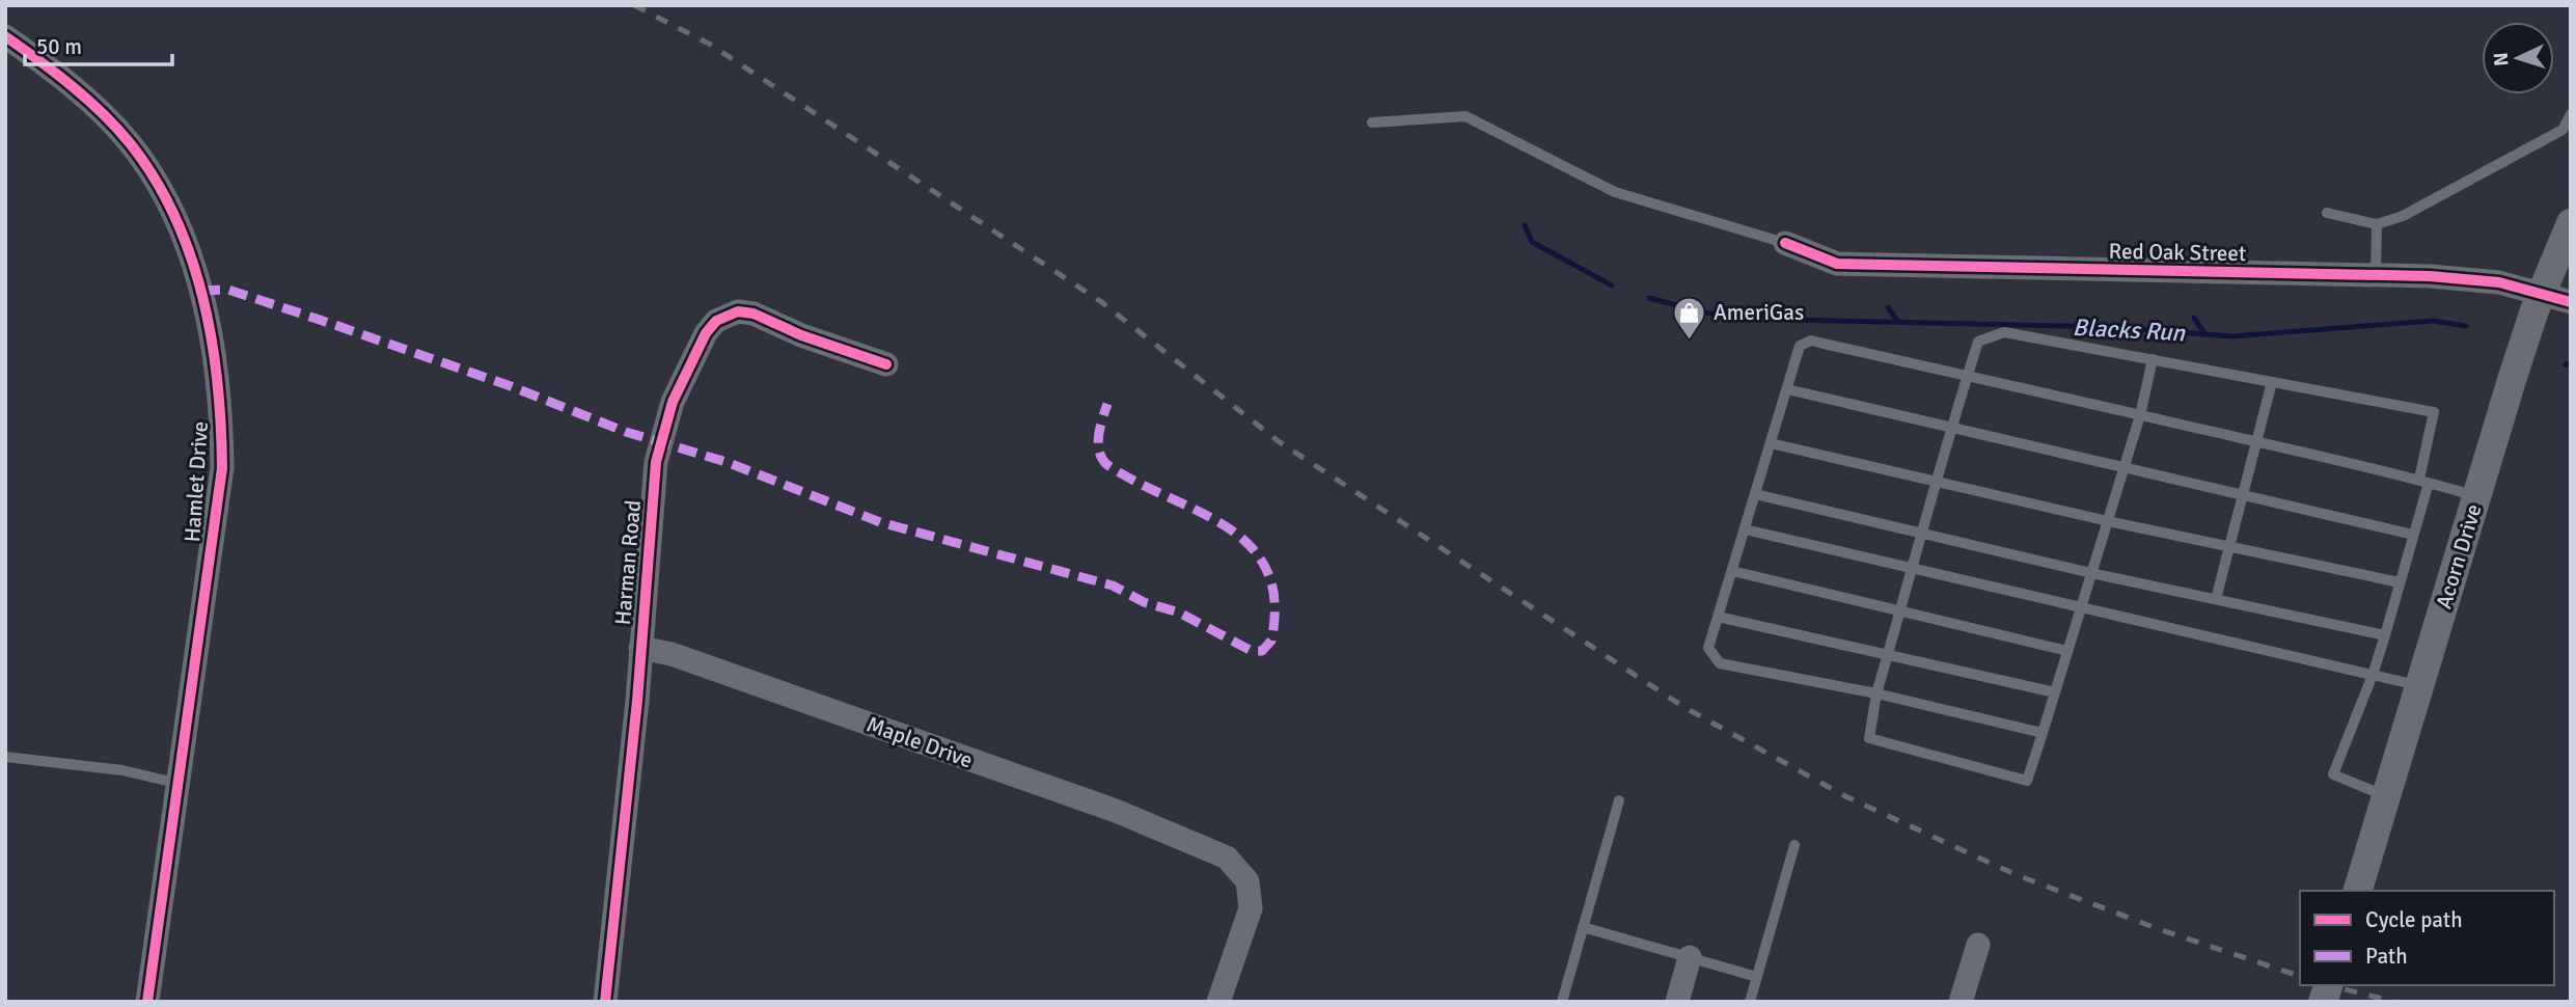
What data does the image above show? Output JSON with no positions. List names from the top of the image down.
{
  "streets": {
    "street": [
      "Red Oak Street",
      "Hamlet Drive",
      "Acorn Drive",
      "Harman Road",
      "Maple Drive"
    ]
  },
  "crossings": [
    ["Red Oak Street", "Acorn Drive"],
    ["Harman Road", "Maple Drive"]
  ],
  "water": ["Blacks Run"],
  "places": {
    "shop": ["AmeriGas"]
  },
  "legend": ["Cycle path", "Path"],
  "scale_bar": "50 m",
  "north": "left"
}
